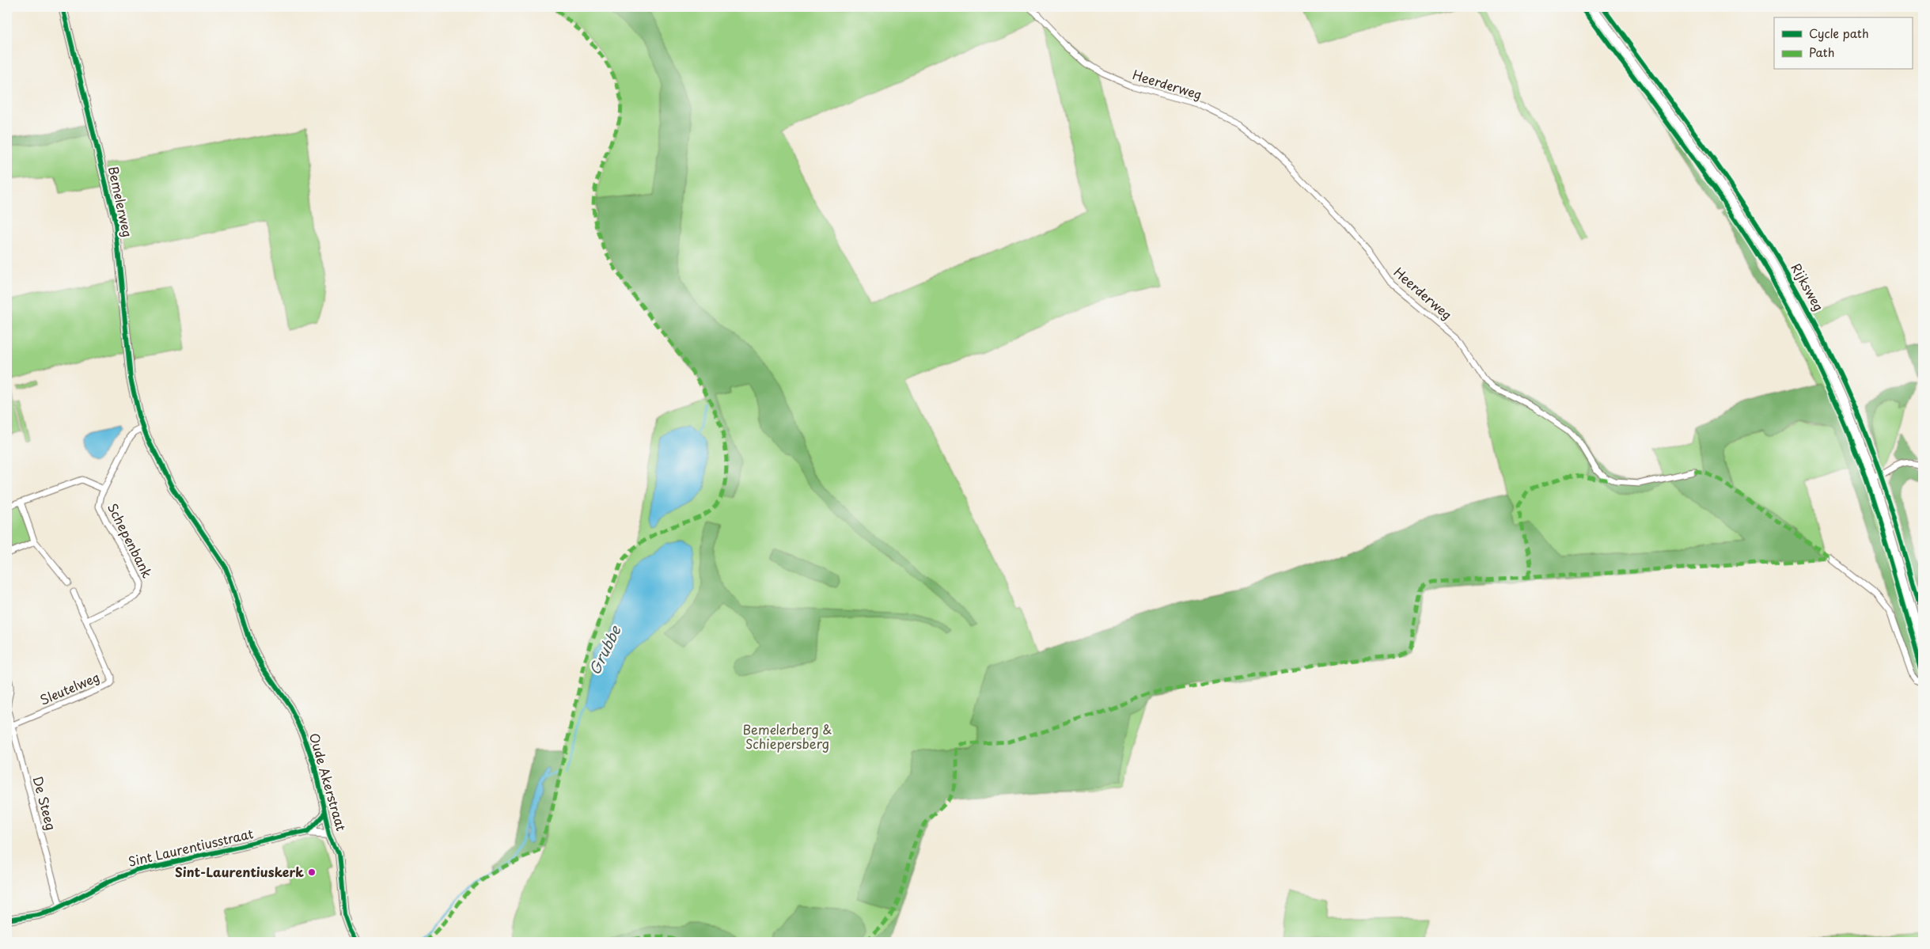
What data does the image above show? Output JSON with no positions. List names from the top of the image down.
{
  "streets": {
    "street": [
      "Heerderweg",
      "Bemelerweg",
      "Rijksweg",
      "Schepenbank",
      "Sleutelweg",
      "Oude Akerstraat",
      "De Steeg",
      "Sint Laurentiusstraat"
    ]
  },
  "crossings": [
    ["Bemelerweg", "Schepenbank"],
    ["Bemelerweg", "Oude Akerstraat"],
    ["Schepenbank", "Sleutelweg"],
    ["Schepenbank", "Oude Akerstraat"],
    ["Sleutelweg", "De Steeg"],
    ["Oude Akerstraat", "Sint Laurentiusstraat"],
    ["De Steeg", "Sint Laurentiusstraat"]
  ],
  "water": ["Grubbe"],
  "parks": ["Bemelerberg & Schiepersberg"],
  "places": ["Sint-Laurentiuskerk"],
  "legend": ["Cycle path", "Path"]
}
